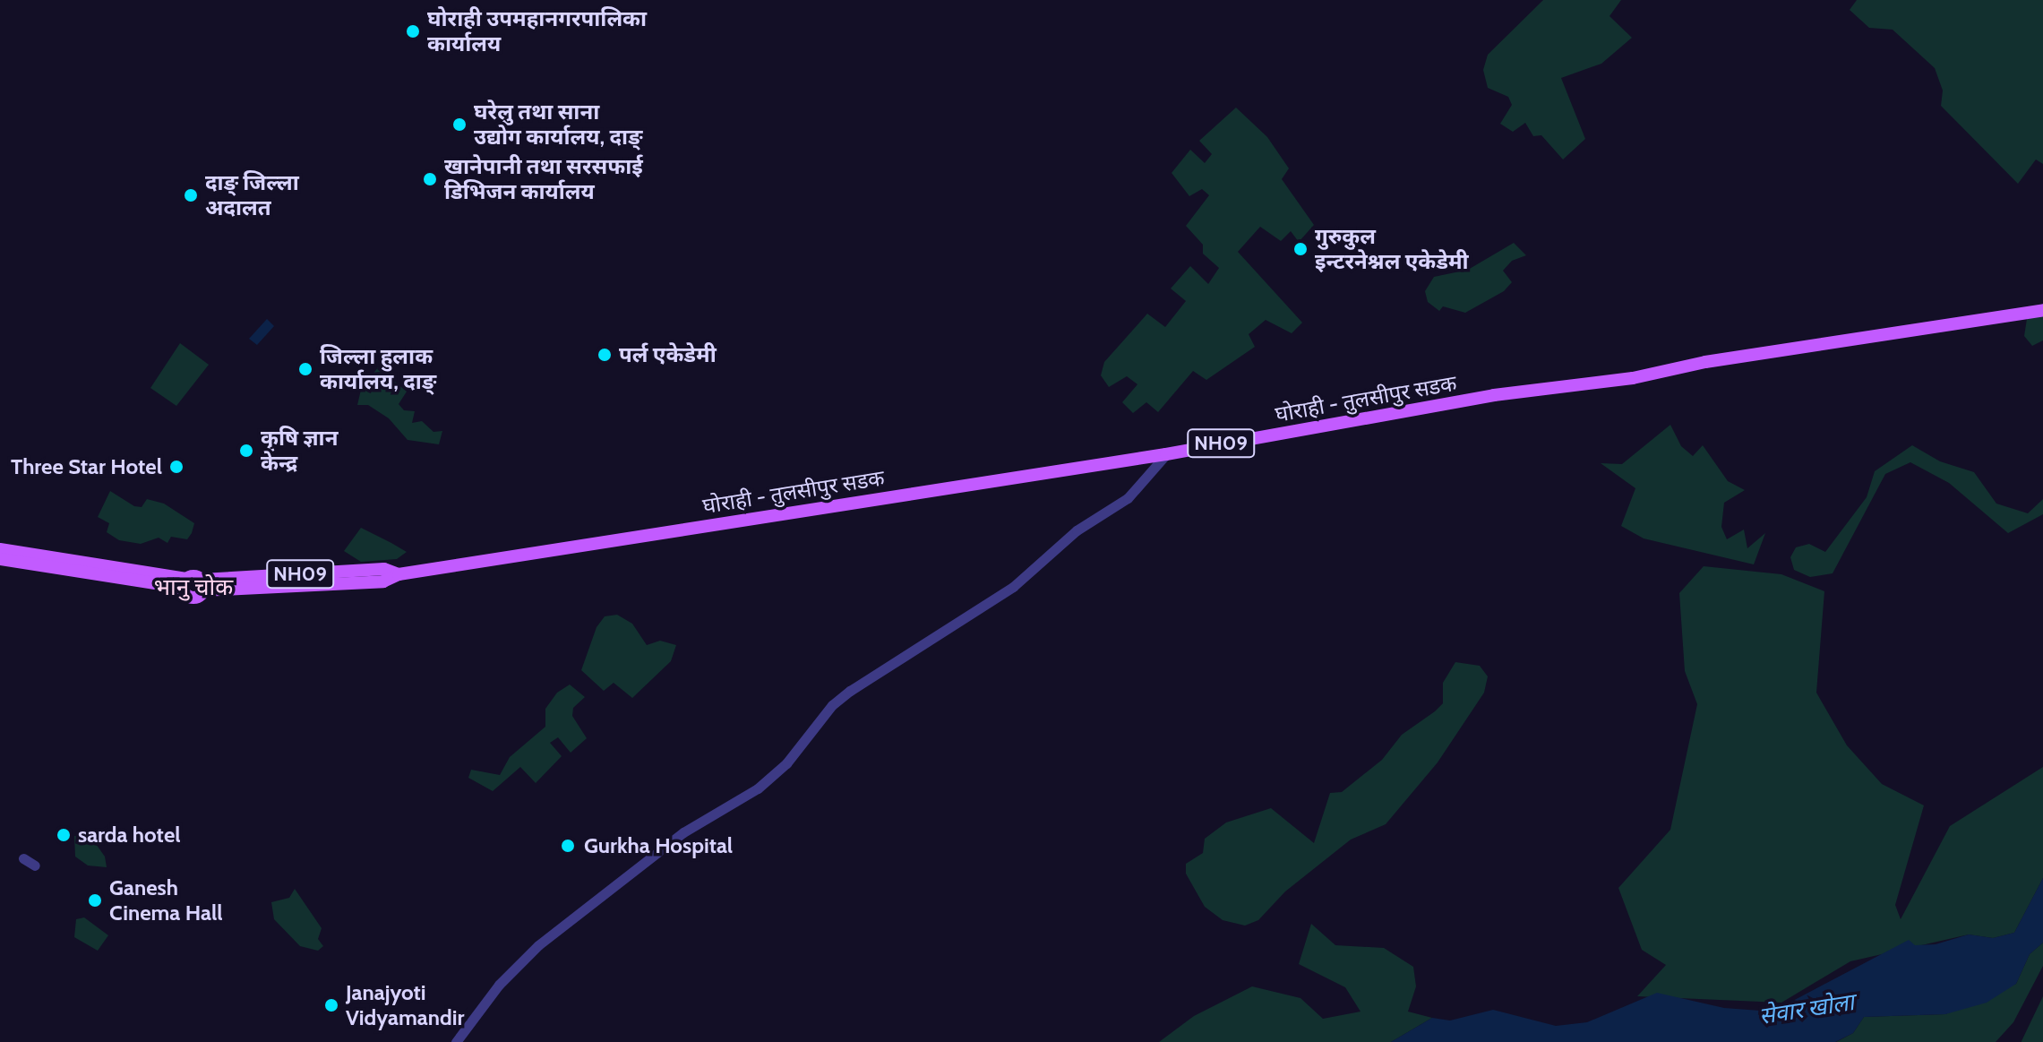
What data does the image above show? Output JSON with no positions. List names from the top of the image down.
{
  "streets": {
    "main road": ["घोराही - तुलसीपुर सडक", "NH09"]
  },
  "crossings": [
    ["घोराही - तुलसीपुर सडक", "NH09"]
  ],
  "districts": ["भानु चोक"],
  "water": ["सेवार खोला"],
  "places": [
    "घोराही उपमहानगरपालिका कार्यालय",
    "घरेलु तथा साना उद्योग कार्यालय, दाङ्",
    "खानेपानी तथा सरसफाई डिभिजन कार्यालय",
    "दाङ् जिल्ला अदालत",
    "गुरुकुल इन्टरनेश्नल एकेडेमी",
    "पर्ल एकेडेमी",
    "जिल्ला हुलाक कार्यालय, दाङ्",
    "कृषि ज्ञान केन्द्र",
    "Three Star Hotel",
    "sarda hotel",
    "Gurkha Hospital",
    "Ganesh Cinema Hall",
    "Janajyoti Vidyamandir"
  ]
}
